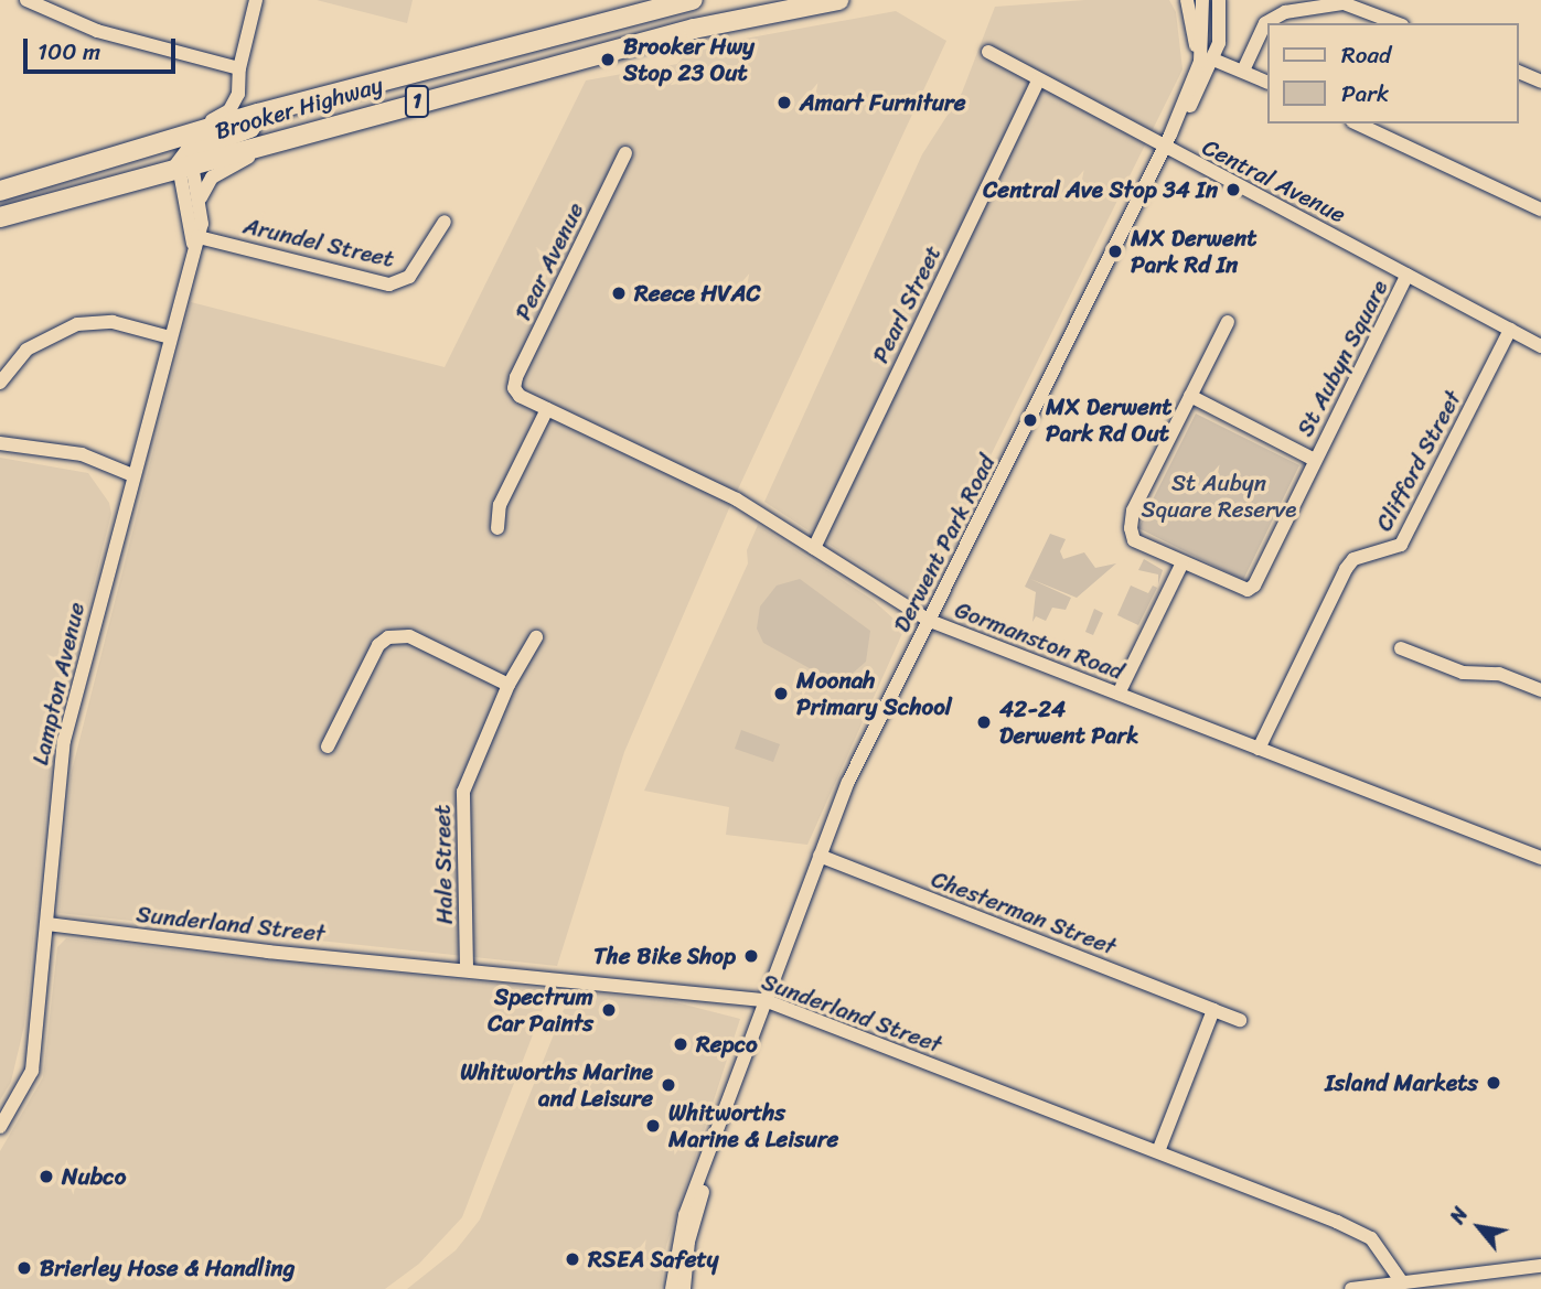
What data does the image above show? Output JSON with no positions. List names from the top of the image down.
{
  "streets": {
    "highway": ["1", "Brooker Highway"],
    "street": [
      "Central Avenue",
      "Arundel Street",
      "Pear Avenue",
      "Pearl Street",
      "St Aubyn Square",
      "Clifford Street",
      "Derwent Park Road",
      "Gormanston Road",
      "Lampton Avenue",
      "Hale Street",
      "Chesterman Street",
      "Sunderland Street"
    ]
  },
  "crossings": [
    ["Brooker Highway", "Lampton Avenue"],
    ["Central Avenue", "Pearl Street"],
    ["Central Avenue", "St Aubyn Square"],
    ["Central Avenue", "Clifford Street"],
    ["Central Avenue", "Derwent Park Road"],
    ["Arundel Street", "Lampton Avenue"],
    ["Pear Avenue", "Gormanston Road"],
    ["Pearl Street", "Gormanston Road"],
    ["Clifford Street", "Gormanston Road"],
    ["Derwent Park Road", "Gormanston Road"],
    ["Derwent Park Road", "Chesterman Street"],
    ["Derwent Park Road", "Sunderland Street"],
    ["Lampton Avenue", "Sunderland Street"],
    ["Hale Street", "Sunderland Street"]
  ],
  "parks": ["St Aubyn Square Reserve"],
  "places": [
    "Brooker Hwy Stop 23 Out",
    "Amart Furniture",
    "Central Ave Stop 34 In",
    "MX Derwent Park Rd In",
    "Reece HVAC",
    "MX Derwent Park Rd Out",
    "Moonah Primary School",
    "42-24 Derwent Park",
    "The Bike Shop",
    "Spectrum Car Paints",
    "Repco",
    "Island Markets",
    "Whitworths Marine and Leisure",
    "Whitworths Marine & Leisure",
    "Nubco",
    "RSEA Safety",
    "Brierley Hose & Handling"
  ],
  "legend": ["Road", "Park"],
  "scale_bar": "100 m",
  "north": "top left"
}
